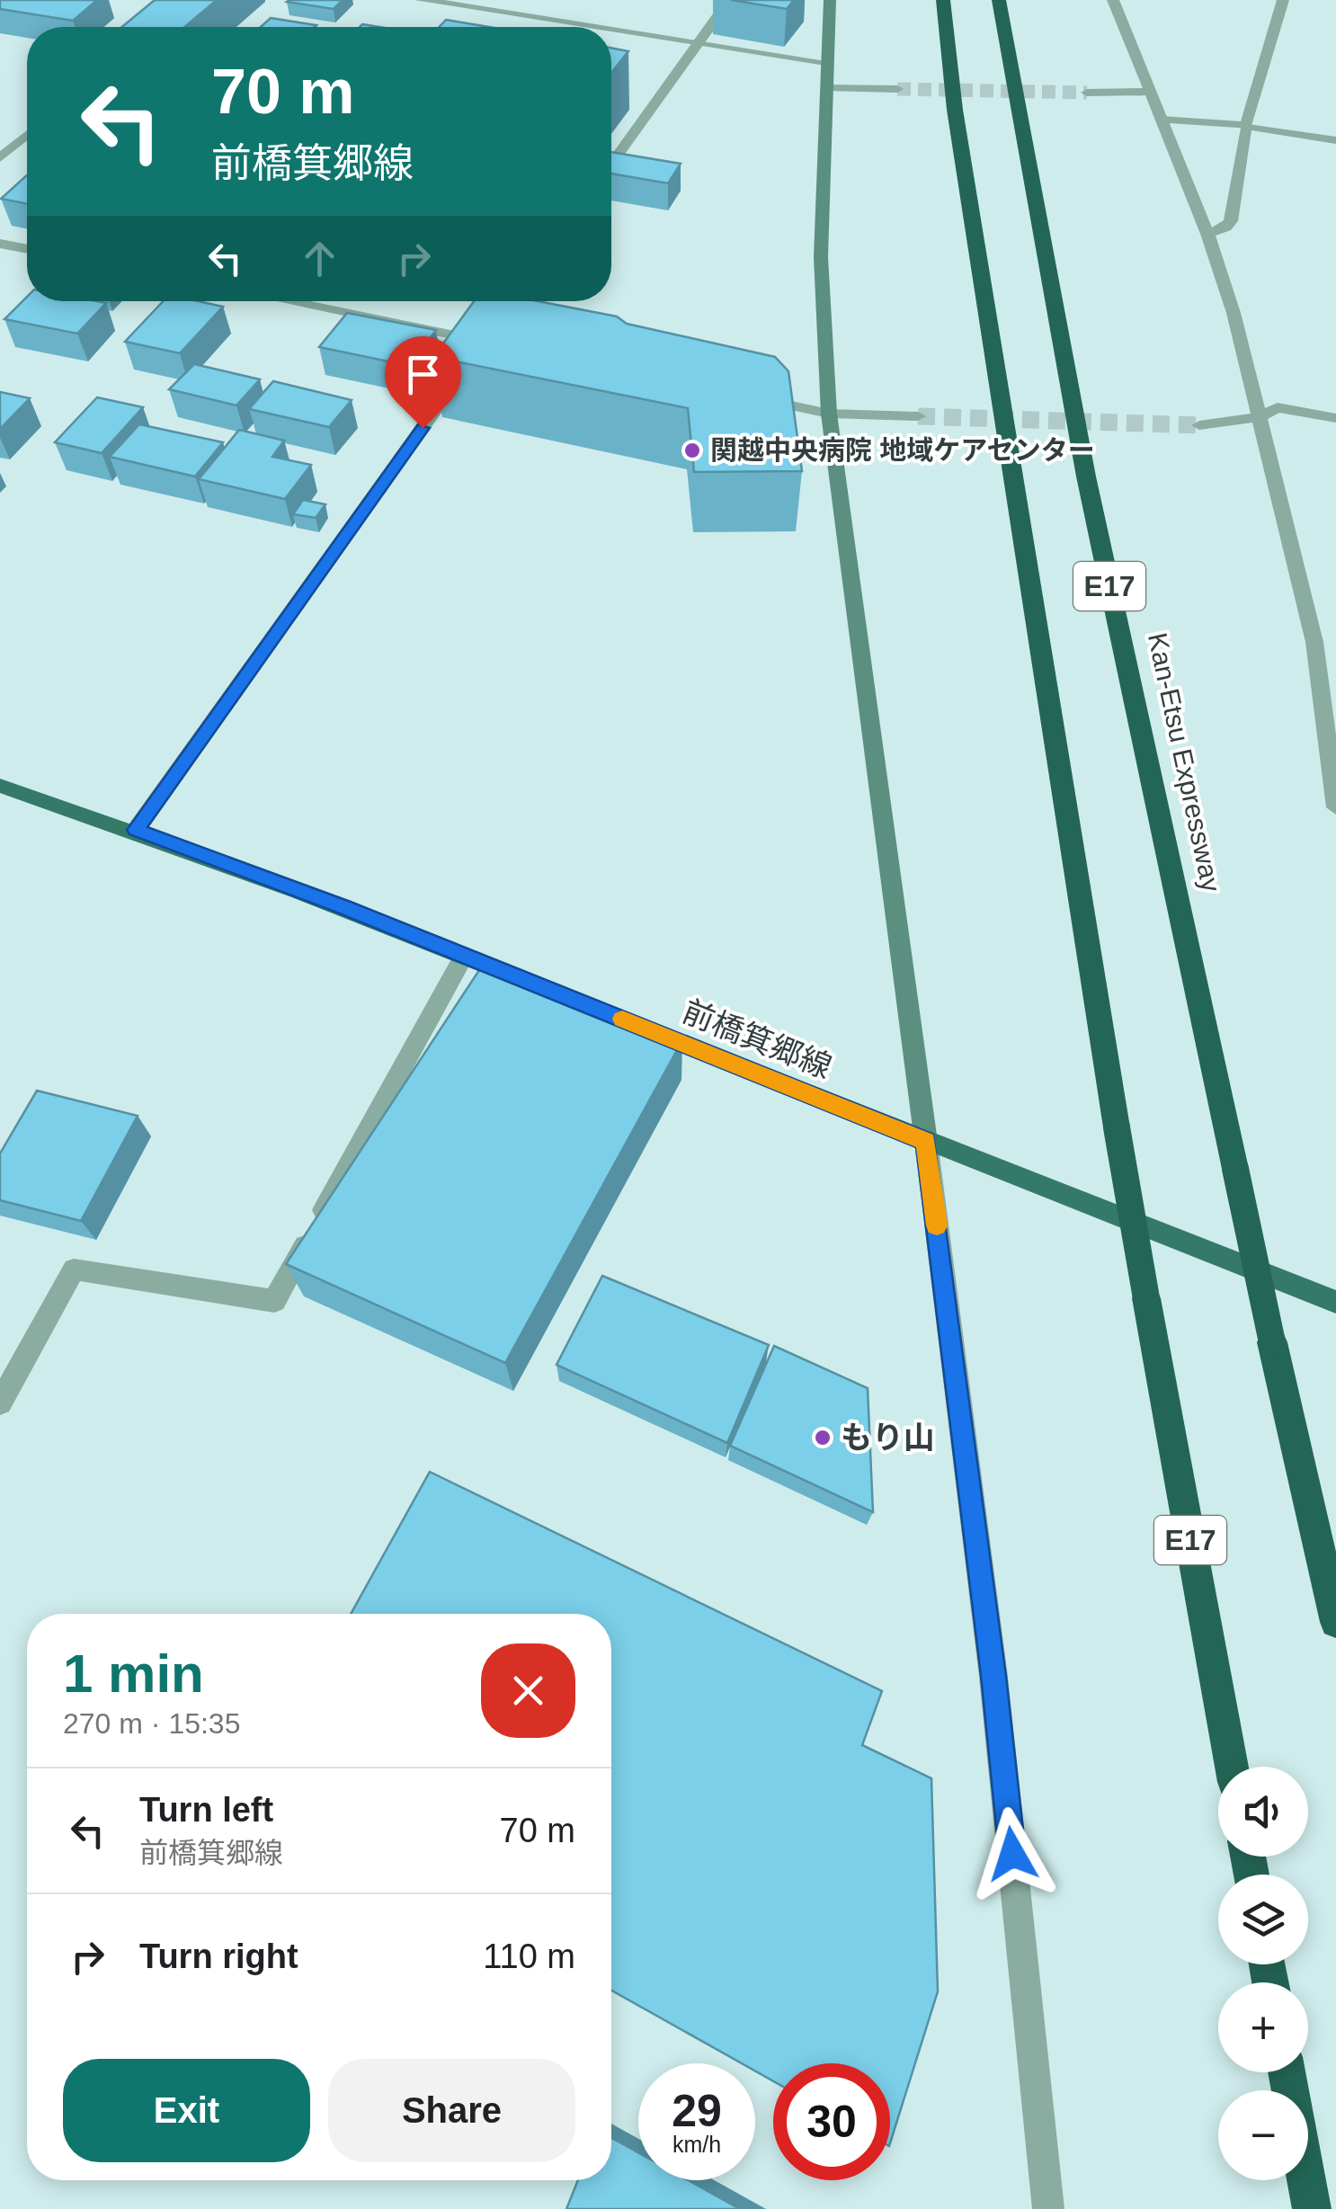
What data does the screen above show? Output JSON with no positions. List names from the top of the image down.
{
  "streets": {
    "highway": ["E17", "Kan-Etsu Expressway"],
    "main road": ["前橋箕郷線"]
  },
  "places": ["関越中央病院 地域ケアセンター", "もり山"],
  "page": {
    "turn": ["70 m", "前橋箕郷線"],
    "heading": ["1 min", "270 m · 15:35"],
    "map_buttons": ["+", "−"],
    "list": [
      {
        "name": "Turn left",
        "note": "前橋箕郷線",
        "value": "70 m"
      },
      {
        "name": "Turn right",
        "value": "110 m"
      }
    ],
    "buttons": ["Exit", "Share"],
    "speed": "29 km/h",
    "limit": "30"
  }
}
